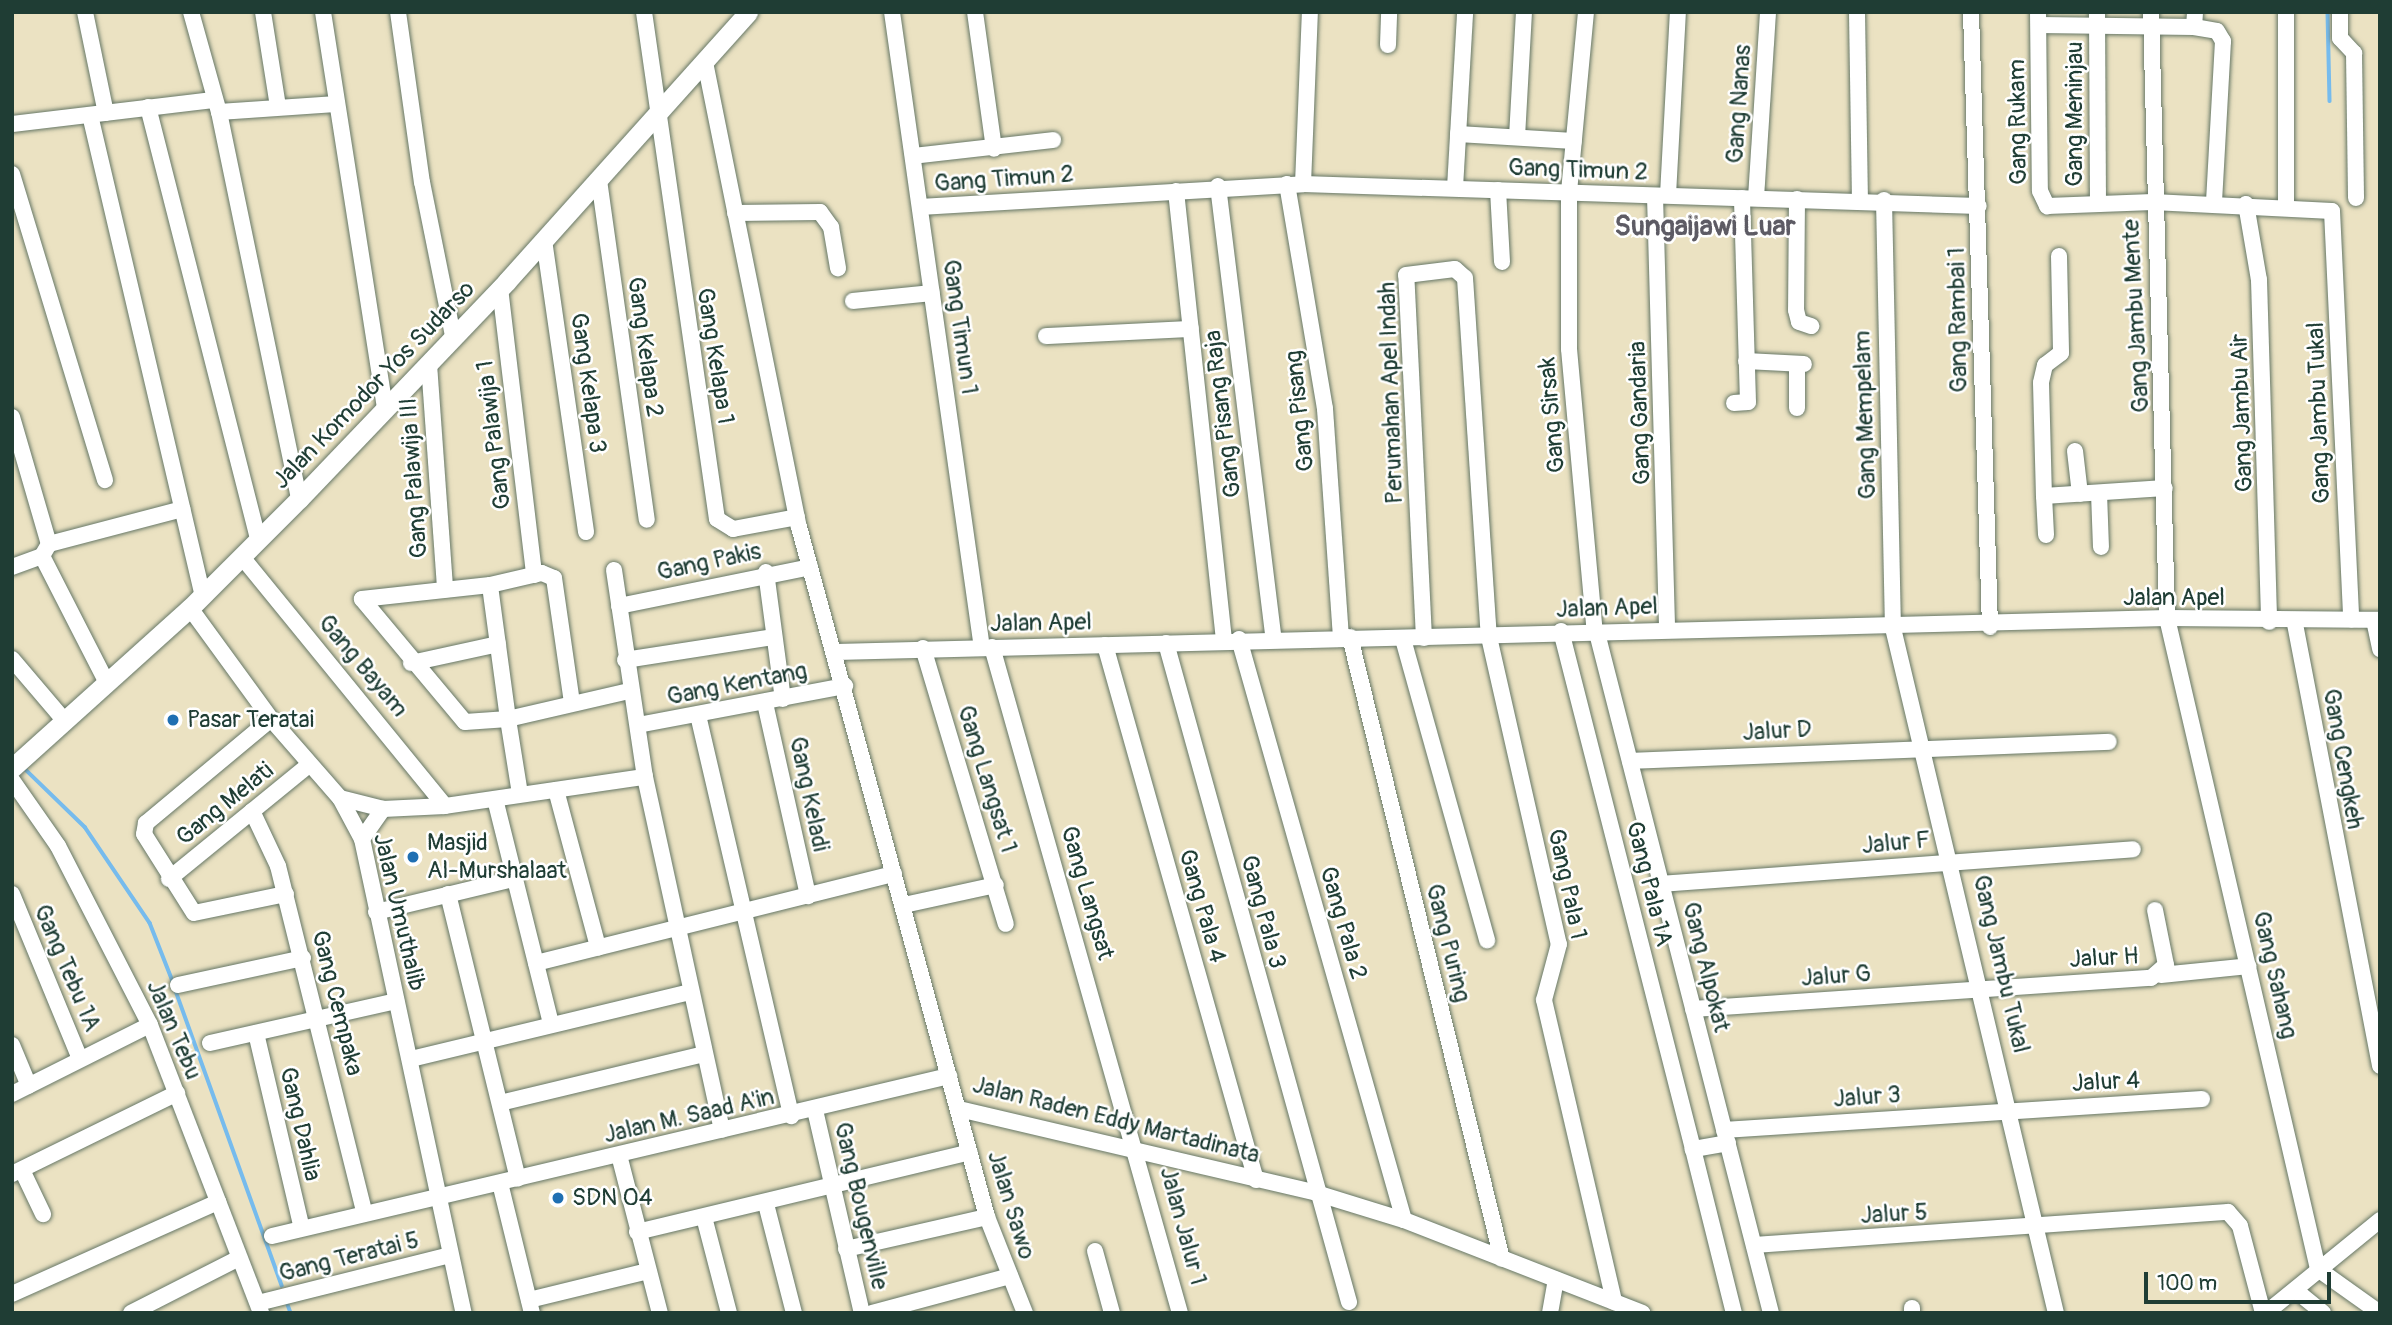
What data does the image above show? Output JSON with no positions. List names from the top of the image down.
{
  "streets": {
    "street": [
      "Gang Nanas",
      "Gang Meninjau",
      "Gang Rukam",
      "Gang Timun 2",
      "Gang Jambu Mente",
      "Gang Rambai 1",
      "Gang Timun 1",
      "Gang Kelapa 2",
      "Gang Kelapa 1",
      "Gang Kelapa 3",
      "Jalan Komodor Yos Sudarso",
      "Perumahan Apel Indah",
      "Gang Pisang",
      "Gang Gandaria",
      "Gang Jambu Air",
      "Gang Jambu Tukal",
      "Gang Pisang Raja",
      "Gang Sirsak",
      "Gang Mempelam",
      "Gang Palawija 1",
      "Gang Palawija III",
      "Gang Pakis",
      "Jalan Apel",
      "Gang Bayam",
      "Gang Kentang",
      "Jalur D",
      "Gang Cengkeh",
      "Gang Langsat 1",
      "Gang Keladi",
      "Gang Melati",
      "Jalur F",
      "Gang Pala 1",
      "Gang Pala 1A",
      "Gang Langsat",
      "Gang Pala 4",
      "Jalan Umuthalib",
      "Gang Pala 3",
      "Gang Pala 2",
      "Gang Puring",
      "Jalur H",
      "Gang Alpokat",
      "Gang Tebu 1A",
      "Gang Sahang",
      "Jalur G",
      "Gang Cempaka",
      "Jalan Tebu",
      "Jalur 4",
      "Jalur 3",
      "Jalan M. Saad A'in",
      "Jalan Raden Eddy Martadinata",
      "Gang Dahlia",
      "Jalan Sawo",
      "Gang Bougenville",
      "Jalur 5",
      "Jalan Jalur 1",
      "Gang Teratai 5"
    ]
  },
  "crossings": [
    ["Gang Nanas", "Gang Timun 2"],
    ["Gang Meninjau", "Gang Rukam"],
    ["Gang Rukam", "Gang Jambu Mente"],
    ["Gang Rukam", "Gang Jambu Air"],
    ["Gang Rukam", "Gang Jambu Tukal"],
    ["Gang Timun 2", "Gang Rambai 1"],
    ["Gang Timun 2", "Gang Timun 1"],
    ["Gang Timun 2", "Gang Pisang"],
    ["Gang Timun 2", "Gang Gandaria"],
    ["Gang Timun 2", "Gang Pisang Raja"],
    ["Gang Timun 2", "Gang Sirsak"],
    ["Gang Timun 2", "Gang Mempelam"],
    ["Gang Jambu Mente", "Jalan Apel"],
    ["Gang Jambu Mente", "Gang Sahang"],
    ["Gang Rambai 1", "Jalan Apel"],
    ["Gang Timun 1", "Jalan Apel"],
    ["Gang Timun 1", "Gang Langsat"],
    ["Gang Kelapa 2", "Jalan Komodor Yos Sudarso"],
    ["Gang Kelapa 1", "Jalan Komodor Yos Sudarso"],
    ["Gang Kelapa 1", "Jalan Raden Eddy Martadinata"],
    ["Gang Kelapa 3", "Jalan Komodor Yos Sudarso"],
    ["Jalan Komodor Yos Sudarso", "Gang Palawija 1"],
    ["Jalan Komodor Yos Sudarso", "Gang Palawija III"],
    ["Jalan Komodor Yos Sudarso", "Gang Bayam"],
    ["Jalan Komodor Yos Sudarso", "Jalan Umuthalib"],
    ["Jalan Komodor Yos Sudarso", "Jalan Raden Eddy Martadinata"],
    ["Perumahan Apel Indah", "Jalan Apel"],
    ["Perumahan Apel Indah", "Gang Pala 1"],
    ["Gang Pisang", "Jalan Apel"],
    ["Gang Pisang", "Gang Puring"],
    ["Gang Gandaria", "Jalan Apel"],
    ["Gang Jambu Air", "Jalan Apel"],
    ["Gang Jambu Tukal", "Gang Mempelam"],
    ["Gang Jambu Tukal", "Jalan Apel"],
    ["Gang Jambu Tukal", "Jalur D"],
    ["Gang Jambu Tukal", "Jalur F"],
    ["Gang Jambu Tukal", "Jalur H"],
    ["Gang Jambu Tukal", "Jalur G"],
    ["Gang Jambu Tukal", "Jalur 4"],
    ["Gang Jambu Tukal", "Jalur 3"],
    ["Gang Jambu Tukal", "Jalur 5"],
    ["Gang Pisang Raja", "Jalan Apel"],
    ["Gang Sirsak", "Jalan Apel"],
    ["Gang Sirsak", "Gang Alpokat"],
    ["Gang Mempelam", "Jalan Apel"],
    ["Gang Pakis", "Jalan Raden Eddy Martadinata"],
    ["Jalan Apel", "Gang Cengkeh"],
    ["Jalan Apel", "Gang Langsat 1"],
    ["Jalan Apel", "Gang Pala 1"],
    ["Jalan Apel", "Gang Pala 1A"],
    ["Jalan Apel", "Gang Langsat"],
    ["Jalan Apel", "Gang Pala 4"],
    ["Jalan Apel", "Gang Pala 3"],
    ["Jalan Apel", "Gang Pala 2"],
    ["Jalan Apel", "Gang Puring"],
    ["Jalan Apel", "Gang Alpokat"],
    ["Jalan Apel", "Gang Sahang"],
    ["Jalan Apel", "Jalan Raden Eddy Martadinata"],
    ["Gang Kentang", "Gang Keladi"],
    ["Gang Kentang", "Jalan Raden Eddy Martadinata"],
    ["Jalur D", "Gang Alpokat"],
    ["Gang Melati", "Jalan Umuthalib"],
    ["Gang Melati", "Gang Cempaka"],
    ["Jalur F", "Gang Alpokat"],
    ["Gang Pala 1", "Jalan Raden Eddy Martadinata"],
    ["Gang Pala 1A", "Jalur 3"],
    ["Gang Langsat", "Jalan Raden Eddy Martadinata"],
    ["Gang Langsat", "Jalan Jalur 1"],
    ["Gang Pala 4", "Jalan Raden Eddy Martadinata"],
    ["Jalan Umuthalib", "Jalan M. Saad A'in"],
    ["Jalan Umuthalib", "Gang Teratai 5"],
    ["Gang Pala 3", "Jalan Raden Eddy Martadinata"],
    ["Gang Pala 2", "Jalan Raden Eddy Martadinata"],
    ["Gang Puring", "Jalan Raden Eddy Martadinata"],
    ["Jalur H", "Jalur G"],
    ["Gang Alpokat", "Jalur G"],
    ["Gang Alpokat", "Jalur 3"],
    ["Gang Alpokat", "Jalur 5"],
    ["Gang Cempaka", "Jalan M. Saad A'in"],
    ["Jalan Tebu", "Gang Teratai 5"],
    ["Jalur 4", "Jalur 3"],
    ["Jalan M. Saad A'in", "Jalan Raden Eddy Martadinata"],
    ["Jalan M. Saad A'in", "Gang Dahlia"],
    ["Jalan M. Saad A'in", "Gang Bougenville"],
    ["Jalan Raden Eddy Martadinata", "Jalan Sawo"],
    ["Jalan Raden Eddy Martadinata", "Jalan Jalur 1"]
  ],
  "districts": ["Sungaijawi Luar"],
  "places": ["Pasar Teratai", "Masjid Al-Murshalaat", "SDN 04"],
  "scale_bar": "100 m"
}
